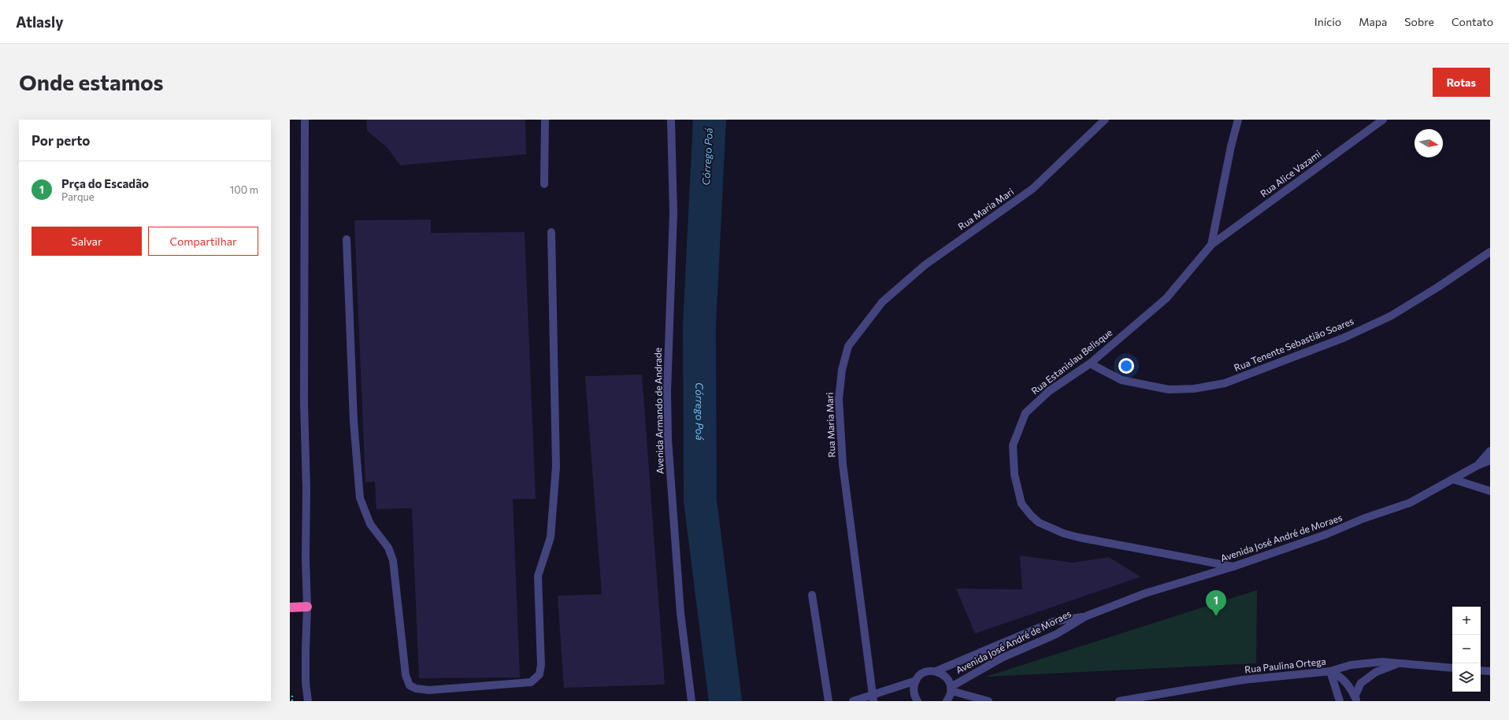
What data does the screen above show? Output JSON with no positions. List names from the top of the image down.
{
  "streets": {
    "street": [
      "Rua Alice Vazami",
      "Rua Maria Mari",
      "Rua Tenente Sebastião Soares",
      "Rua Estanislau Belisque",
      "Avenida Armando de Andrade",
      "Avenida José André de Moraes",
      "Rua Paulina Ortega"
    ]
  },
  "crossings": [
    ["Rua Alice Vazami", "Rua Estanislau Belisque"],
    ["Rua Tenente Sebastião Soares", "Rua Estanislau Belisque"],
    ["Rua Estanislau Belisque", "Avenida José André de Moraes"]
  ],
  "water": ["Córrego Poá"],
  "north": "right",
  "page": {
    "header": "Atlasly",
    "nav": [
      "Início",
      "Mapa",
      "Sobre",
      "Contato"
    ],
    "buttons": [
      "Rotas",
      ["Salvar", "Compartilhar"]
    ],
    "title": "Onde estamos",
    "heading": "Por perto",
    "list": [
      {
        "mark": "1",
        "name": "Prça do Escadão",
        "note": "Parque",
        "value": "100 m"
      }
    ],
    "pins": "1",
    "map_buttons": ["+", "−"]
  }
}
